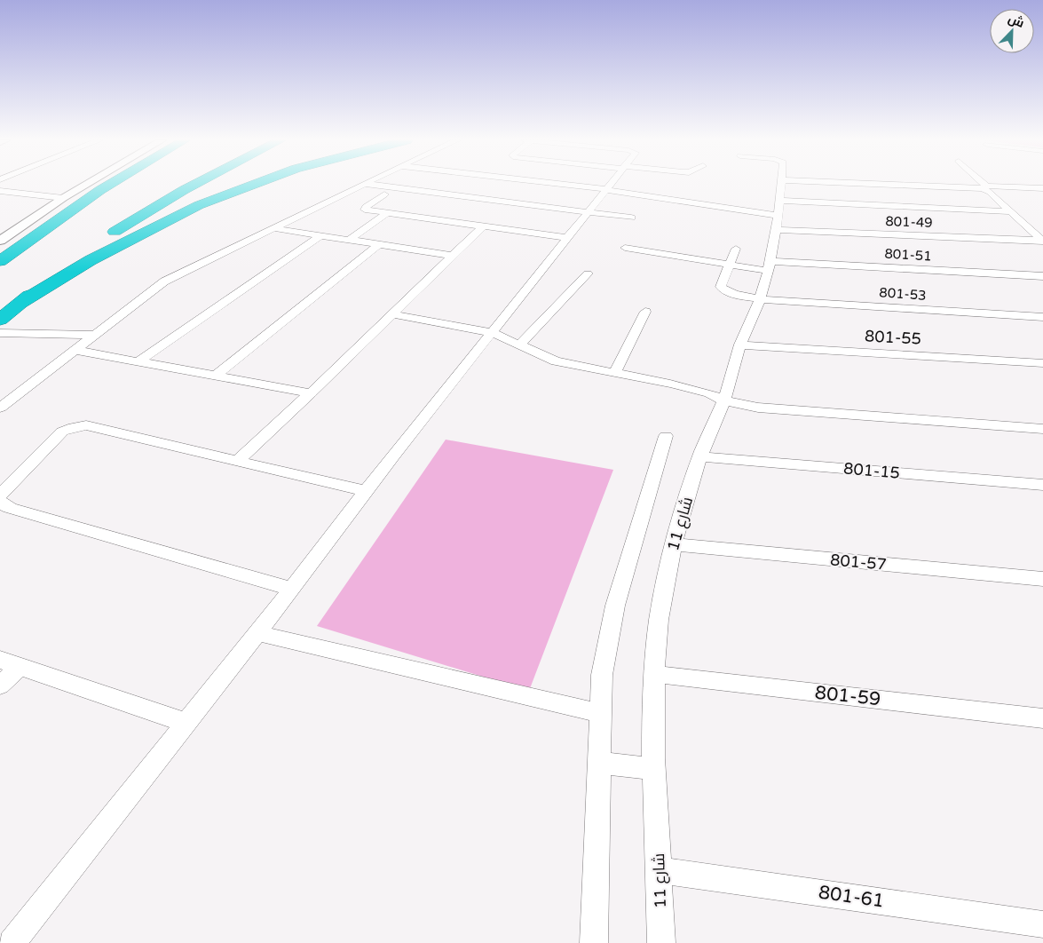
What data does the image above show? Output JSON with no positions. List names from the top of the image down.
{
  "streets": {
    "street": [
      "801-49",
      "801-51",
      "801-53",
      "801-55",
      "801-15",
      "شارع 11",
      "801-57",
      "801-59",
      "801-61"
    ]
  },
  "crossings": [
    ["801-49", "شارع 11"],
    ["801-51", "801-53"],
    ["801-51", "شارع 11"],
    ["801-53", "شارع 11"],
    ["801-55", "شارع 11"],
    ["801-15", "شارع 11"],
    ["شارع 11", "801-57"],
    ["شارع 11", "801-59"],
    ["شارع 11", "801-61"]
  ],
  "north": "top right"
}
